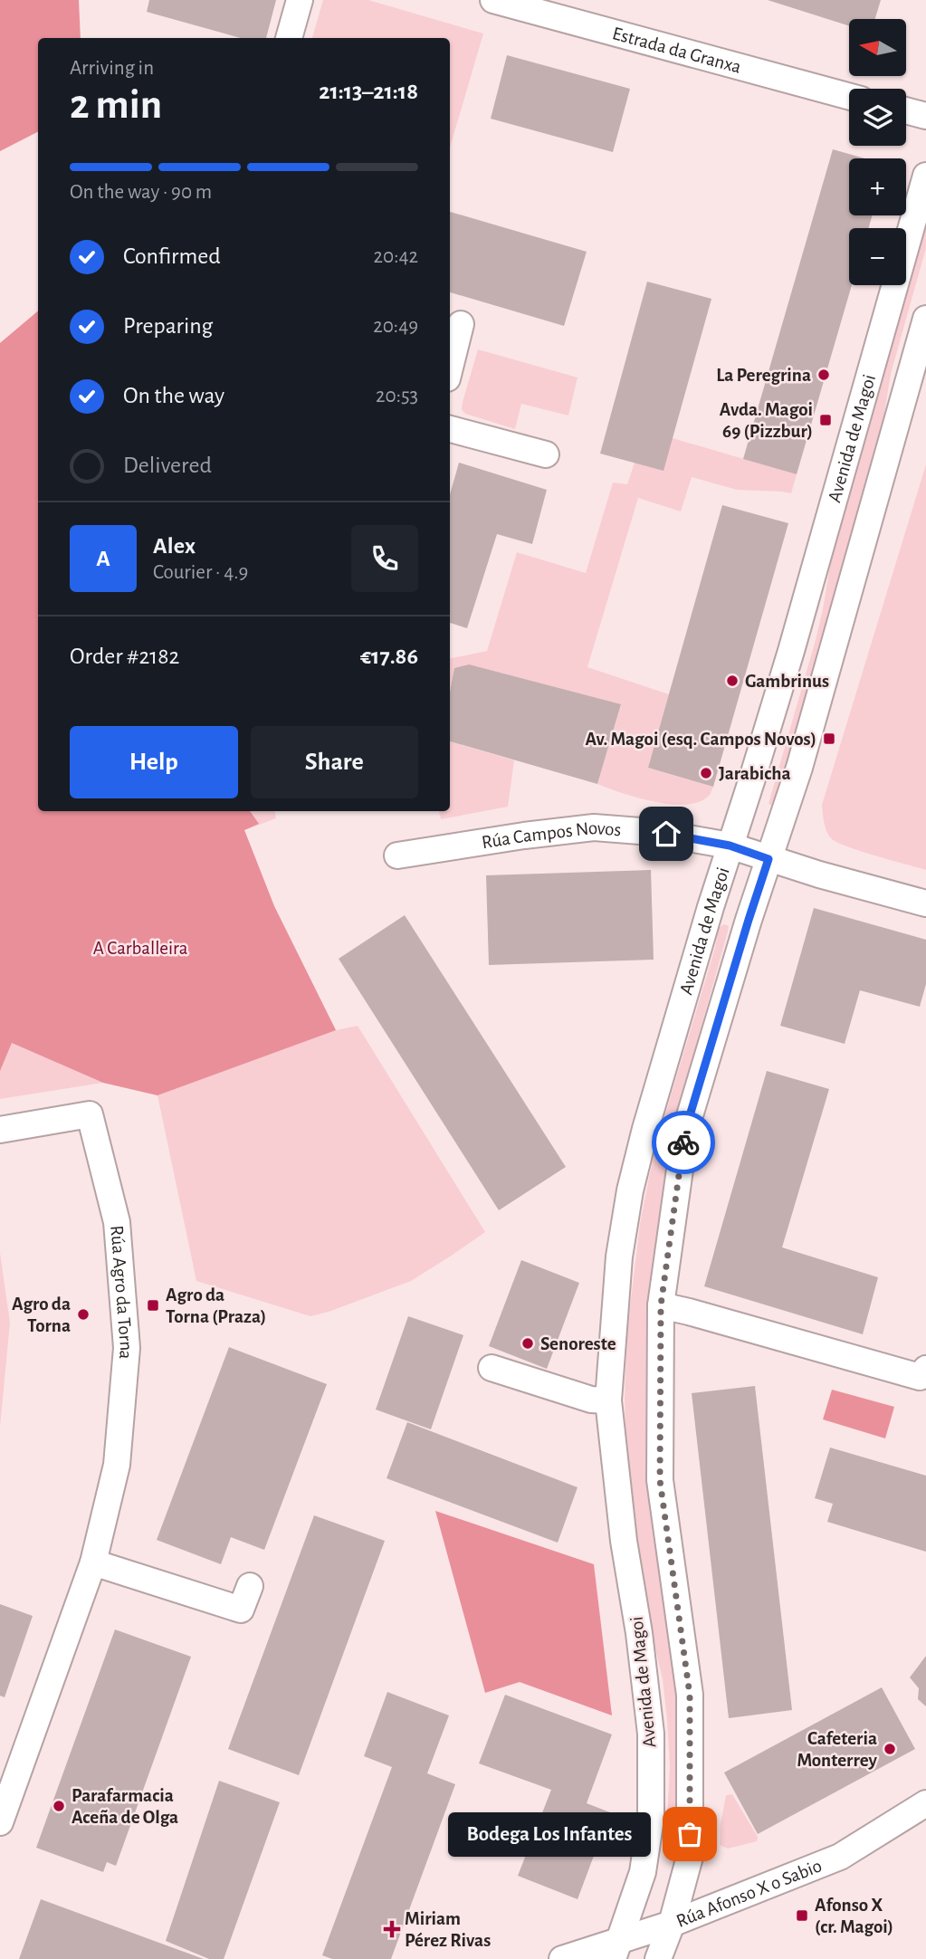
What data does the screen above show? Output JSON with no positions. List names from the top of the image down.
{
  "streets": {
    "street": [
      "Estrada da Granxa",
      "Avenida de Magoi",
      "Rúa Campos Novos",
      "Rúa Agro da Torna",
      "Rúa Afonso X o Sabio"
    ]
  },
  "crossings": [
    ["Avenida de Magoi", "Rúa Campos Novos"],
    ["Avenida de Magoi", "Rúa Afonso X o Sabio"]
  ],
  "parks": ["A Carballeira"],
  "places": {
    "other": [
      "La Peregrina",
      "Gambrinus",
      "Jarabicha",
      "Agro da Torna",
      "Senoreste",
      "Cafeteria Monterrey",
      "Parafarmacia Aceña de Olga",
      "Bodega Los Infantes"
    ],
    "transit": [
      "Avda. Magoi 69 (Pizzbur)",
      "Av. Magoi (esq. Campos Novos)",
      "Agro da Torna (Praza)",
      "Afonso X (cr. Magoi)"
    ],
    "health": ["Miriam Pérez Rivas"]
  },
  "north": "left",
  "page": {
    "map_buttons": ["+", "−"],
    "heading": ["2 min", "Arriving in", "21:13–21:18"],
    "panel": [
      "Alex",
      "Courier · 4.9",
      "Order #2182",
      "€17.86"
    ],
    "bar": "On the way · 90 m",
    "list": [
      ["Confirmed", "20:42"],
      ["Preparing", "20:49"],
      ["On the way", "20:53"],
      "Delivered"
    ],
    "round": "A",
    "buttons": ["Help", "Share"],
    "bubble": "Bodega Los Infantes"
  }
}
